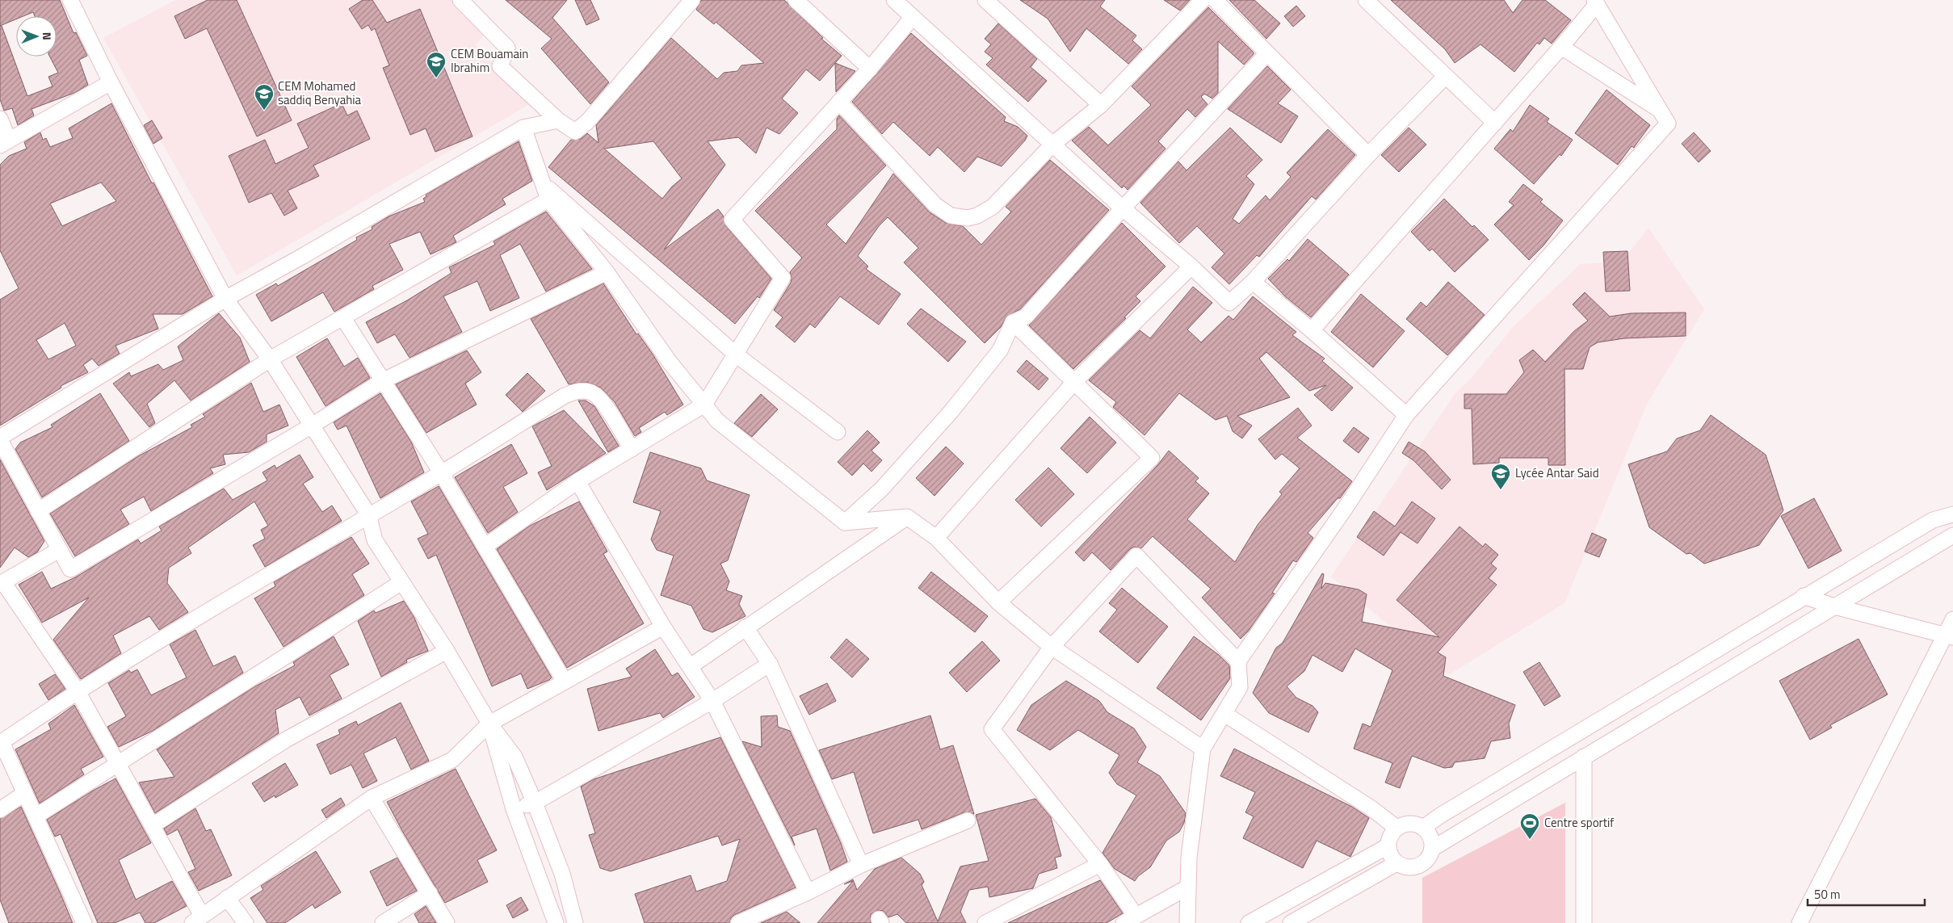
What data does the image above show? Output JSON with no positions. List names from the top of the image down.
{
  "places": {
    "school or university": ["CEM Bouamain Ibrahim", "CEM Mohamed saddiq Benyahia", "Lycée Antar Said"],
    "sports": ["Centre sportif"]
  },
  "scale_bar": "50 m",
  "north": "right"
}
